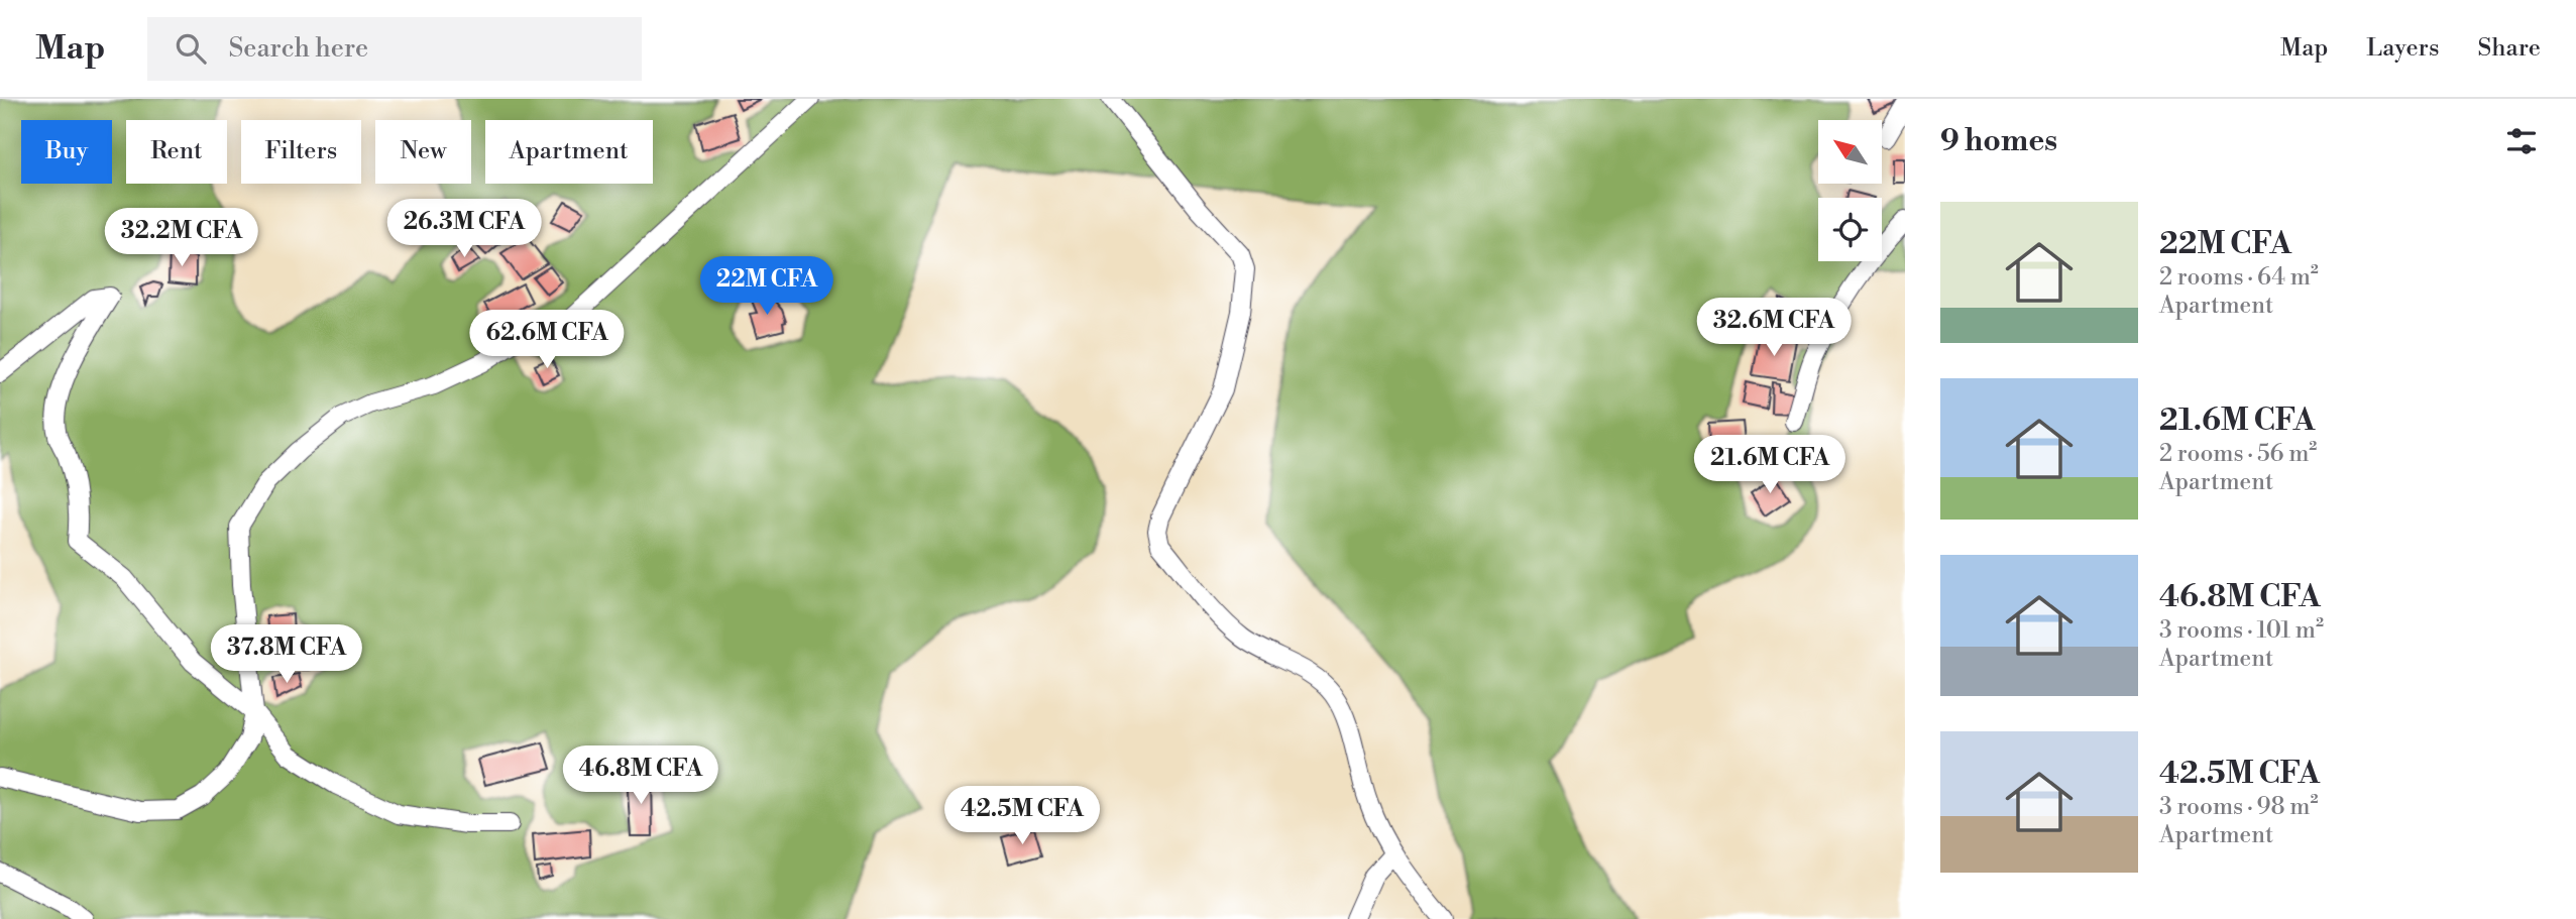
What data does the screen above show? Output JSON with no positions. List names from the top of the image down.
{
  "north": "top left",
  "page": {
    "header": "Map",
    "search": "Search here",
    "nav": ["Map", "Layers", "Share"],
    "heading": "9 homes",
    "chip": [
      "Buy",
      "Rent",
      "Filters",
      "New",
      "Apartment"
    ],
    "list": [
      {
        "name": "22M CFA",
        "note": "2 rooms · 64 m² · Apartment"
      },
      {
        "name": "21.6M CFA",
        "note": "2 rooms · 56 m² · Apartment"
      },
      {
        "name": "46.8M CFA",
        "note": "3 rooms · 101 m² · Apartment"
      },
      {
        "name": "42.5M CFA",
        "note": "3 rooms · 98 m² · Apartment"
      }
    ],
    "price": [
      "26.3M CFA",
      "32.2M CFA",
      "22M CFA",
      "32.6M CFA",
      "62.6M CFA",
      "21.6M CFA",
      "37.8M CFA",
      "46.8M CFA",
      "42.5M CFA"
    ]
  }
}
